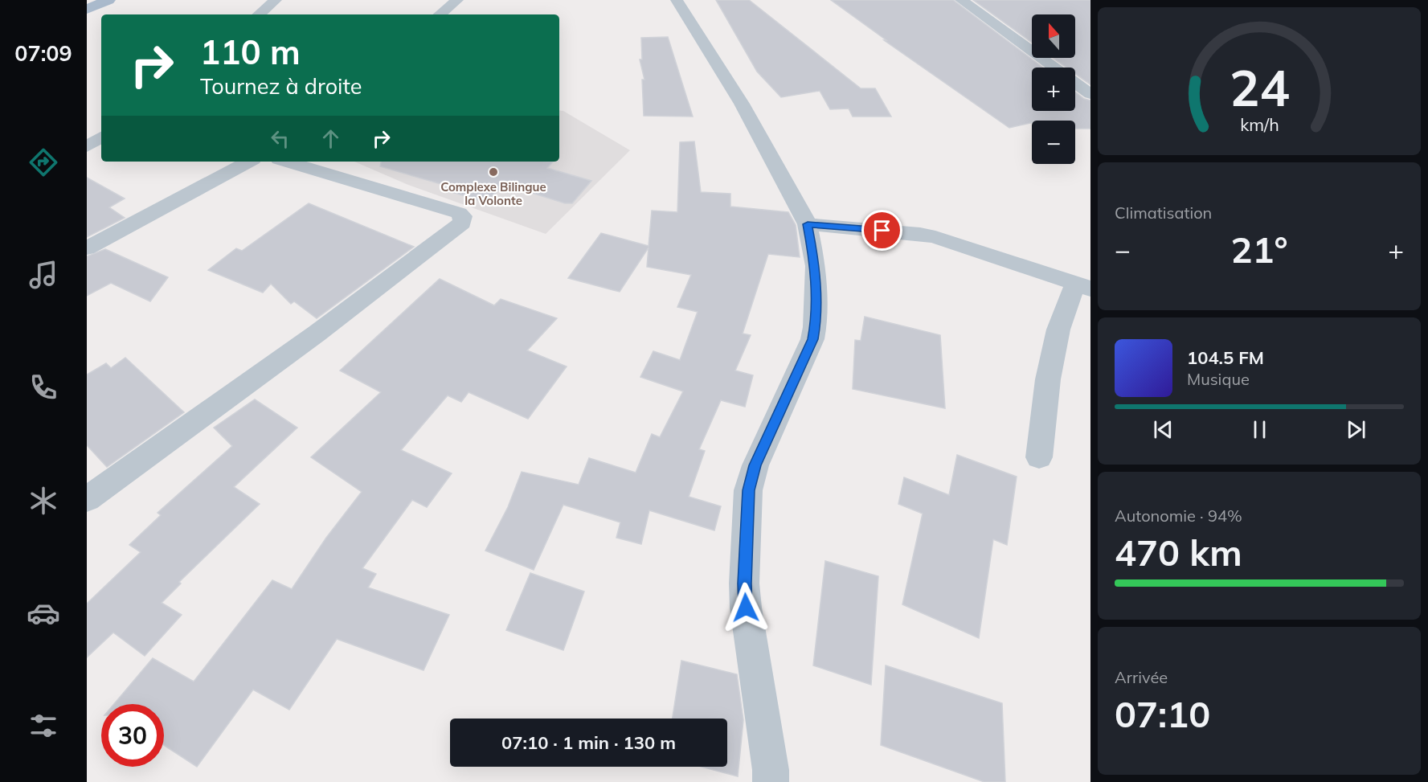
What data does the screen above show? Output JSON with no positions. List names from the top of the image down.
{
  "places": ["Complexe Bilingue la Volonte"],
  "north": "top",
  "page": {
    "tabs": "07:09",
    "map_buttons": ["+", "−"],
    "turn": ["110 m", "Tournez à droite"],
    "tile": [
      "Climatisation",
      ["Autonomie · 94%", "470 km"],
      ["Arrivée", "07:10"]
    ],
    "heat": ["−", "21°", "+"],
    "song": ["104.5 FM", "Musique"],
    "limit": "30",
    "trip": "07:10 · 1 min · 130 m",
    "gauge": ["24", "km/h"]
  }
}
